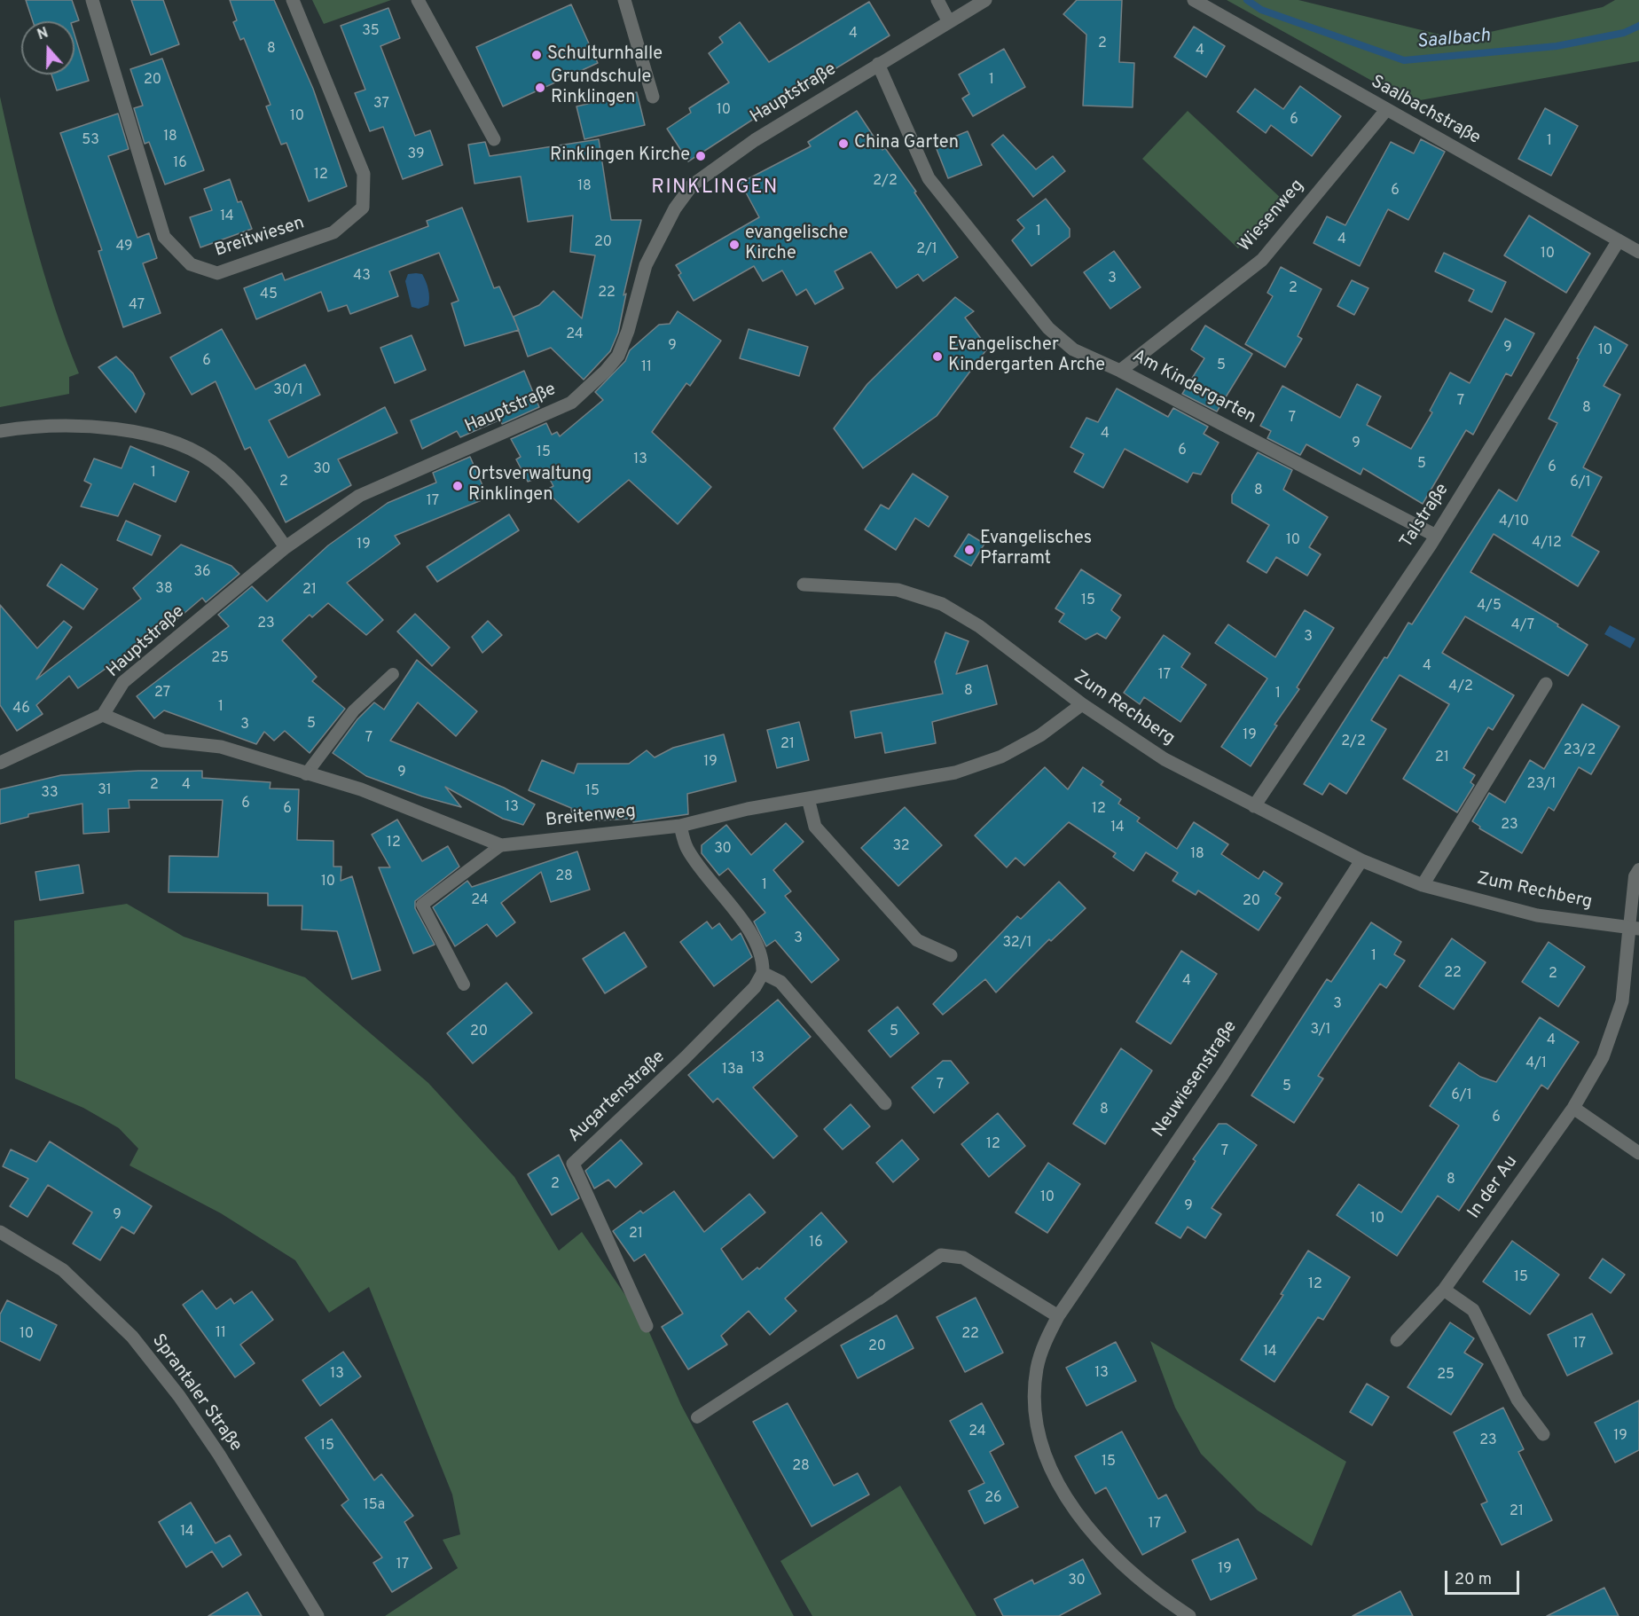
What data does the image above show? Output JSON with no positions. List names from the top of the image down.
{
  "streets": {
    "street": [
      "Hauptstraße",
      "Saalbachstraße",
      "Wiesenweg",
      "Breitwiesen",
      "Am Kindergarten",
      "Talstraße",
      "Zum Rechberg",
      "Breitenweg",
      "Neuwiesenstraße",
      "Augartenstraße",
      "In der Au",
      "Sprantaler Straße"
    ]
  },
  "crossings": [
    ["Hauptstraße", "Am Kindergarten"],
    ["Hauptstraße", "Breitenweg"],
    ["Saalbachstraße", "Wiesenweg"],
    ["Saalbachstraße", "Talstraße"],
    ["Wiesenweg", "Am Kindergarten"],
    ["Am Kindergarten", "Talstraße"],
    ["Talstraße", "Zum Rechberg"],
    ["Zum Rechberg", "Breitenweg"],
    ["Zum Rechberg", "Neuwiesenstraße"],
    ["Zum Rechberg", "In der Au"]
  ],
  "districts": ["RINKLINGEN"],
  "water": ["Saalbach"],
  "places": [
    "Schulturnhalle",
    "Grundschule Rinklingen",
    "China Garten",
    "Rinklingen Kirche",
    "evangelische Kirche",
    "Evangelischer Kindergarten Arche",
    "Ortsverwaltung Rinklingen",
    "Evangelisches Pfarramt"
  ],
  "house_numbers": [
    "35",
    "4",
    "2",
    "8",
    "4",
    "20",
    "1",
    "37",
    "10",
    "10",
    "6",
    "18",
    "53",
    "1",
    "39",
    "16",
    "12",
    "2/2",
    "18",
    "6",
    "14",
    "1",
    "4",
    "20",
    "49",
    "2/1",
    "10",
    "43",
    "3",
    "2",
    "22",
    "45",
    "47",
    "24",
    "9",
    "9",
    "10",
    "6",
    "5",
    "11",
    "30/1",
    "7",
    "8",
    "7",
    "4",
    "9",
    "6",
    "15",
    "13",
    "5",
    "6",
    "30",
    "1",
    "2",
    "6/1",
    "8",
    "17",
    "4/10",
    "10",
    "4/12",
    "19",
    "36",
    "38",
    "21",
    "15",
    "4/5",
    "23",
    "4/7",
    "3",
    "25",
    "4",
    "17",
    "4/2",
    "8",
    "27",
    "1",
    "1",
    "46",
    "5",
    "3",
    "19",
    "7",
    "2/2",
    "21",
    "23/2",
    "21",
    "19",
    "9",
    "23/1",
    "2",
    "4",
    "31",
    "15",
    "33",
    "6",
    "13",
    "6",
    "12",
    "23",
    "14",
    "12",
    "32",
    "30",
    "18",
    "28",
    "10",
    "1",
    "24",
    "20",
    "3",
    "32/1",
    "1",
    "22",
    "2",
    "4",
    "3",
    "3/1",
    "20",
    "5",
    "4",
    "13",
    "4/1",
    "13a",
    "7",
    "5",
    "6/1",
    "8",
    "6",
    "12",
    "7",
    "8",
    "2",
    "10",
    "9",
    "9",
    "10",
    "21",
    "16",
    "15",
    "12",
    "11",
    "10",
    "22",
    "17",
    "20",
    "14",
    "13",
    "13",
    "25",
    "24",
    "19",
    "23",
    "15",
    "15",
    "28",
    "26",
    "15a",
    "21",
    "17",
    "14",
    "17",
    "19",
    "30"
  ],
  "scale_bar": "20 m",
  "north": "top"
}
